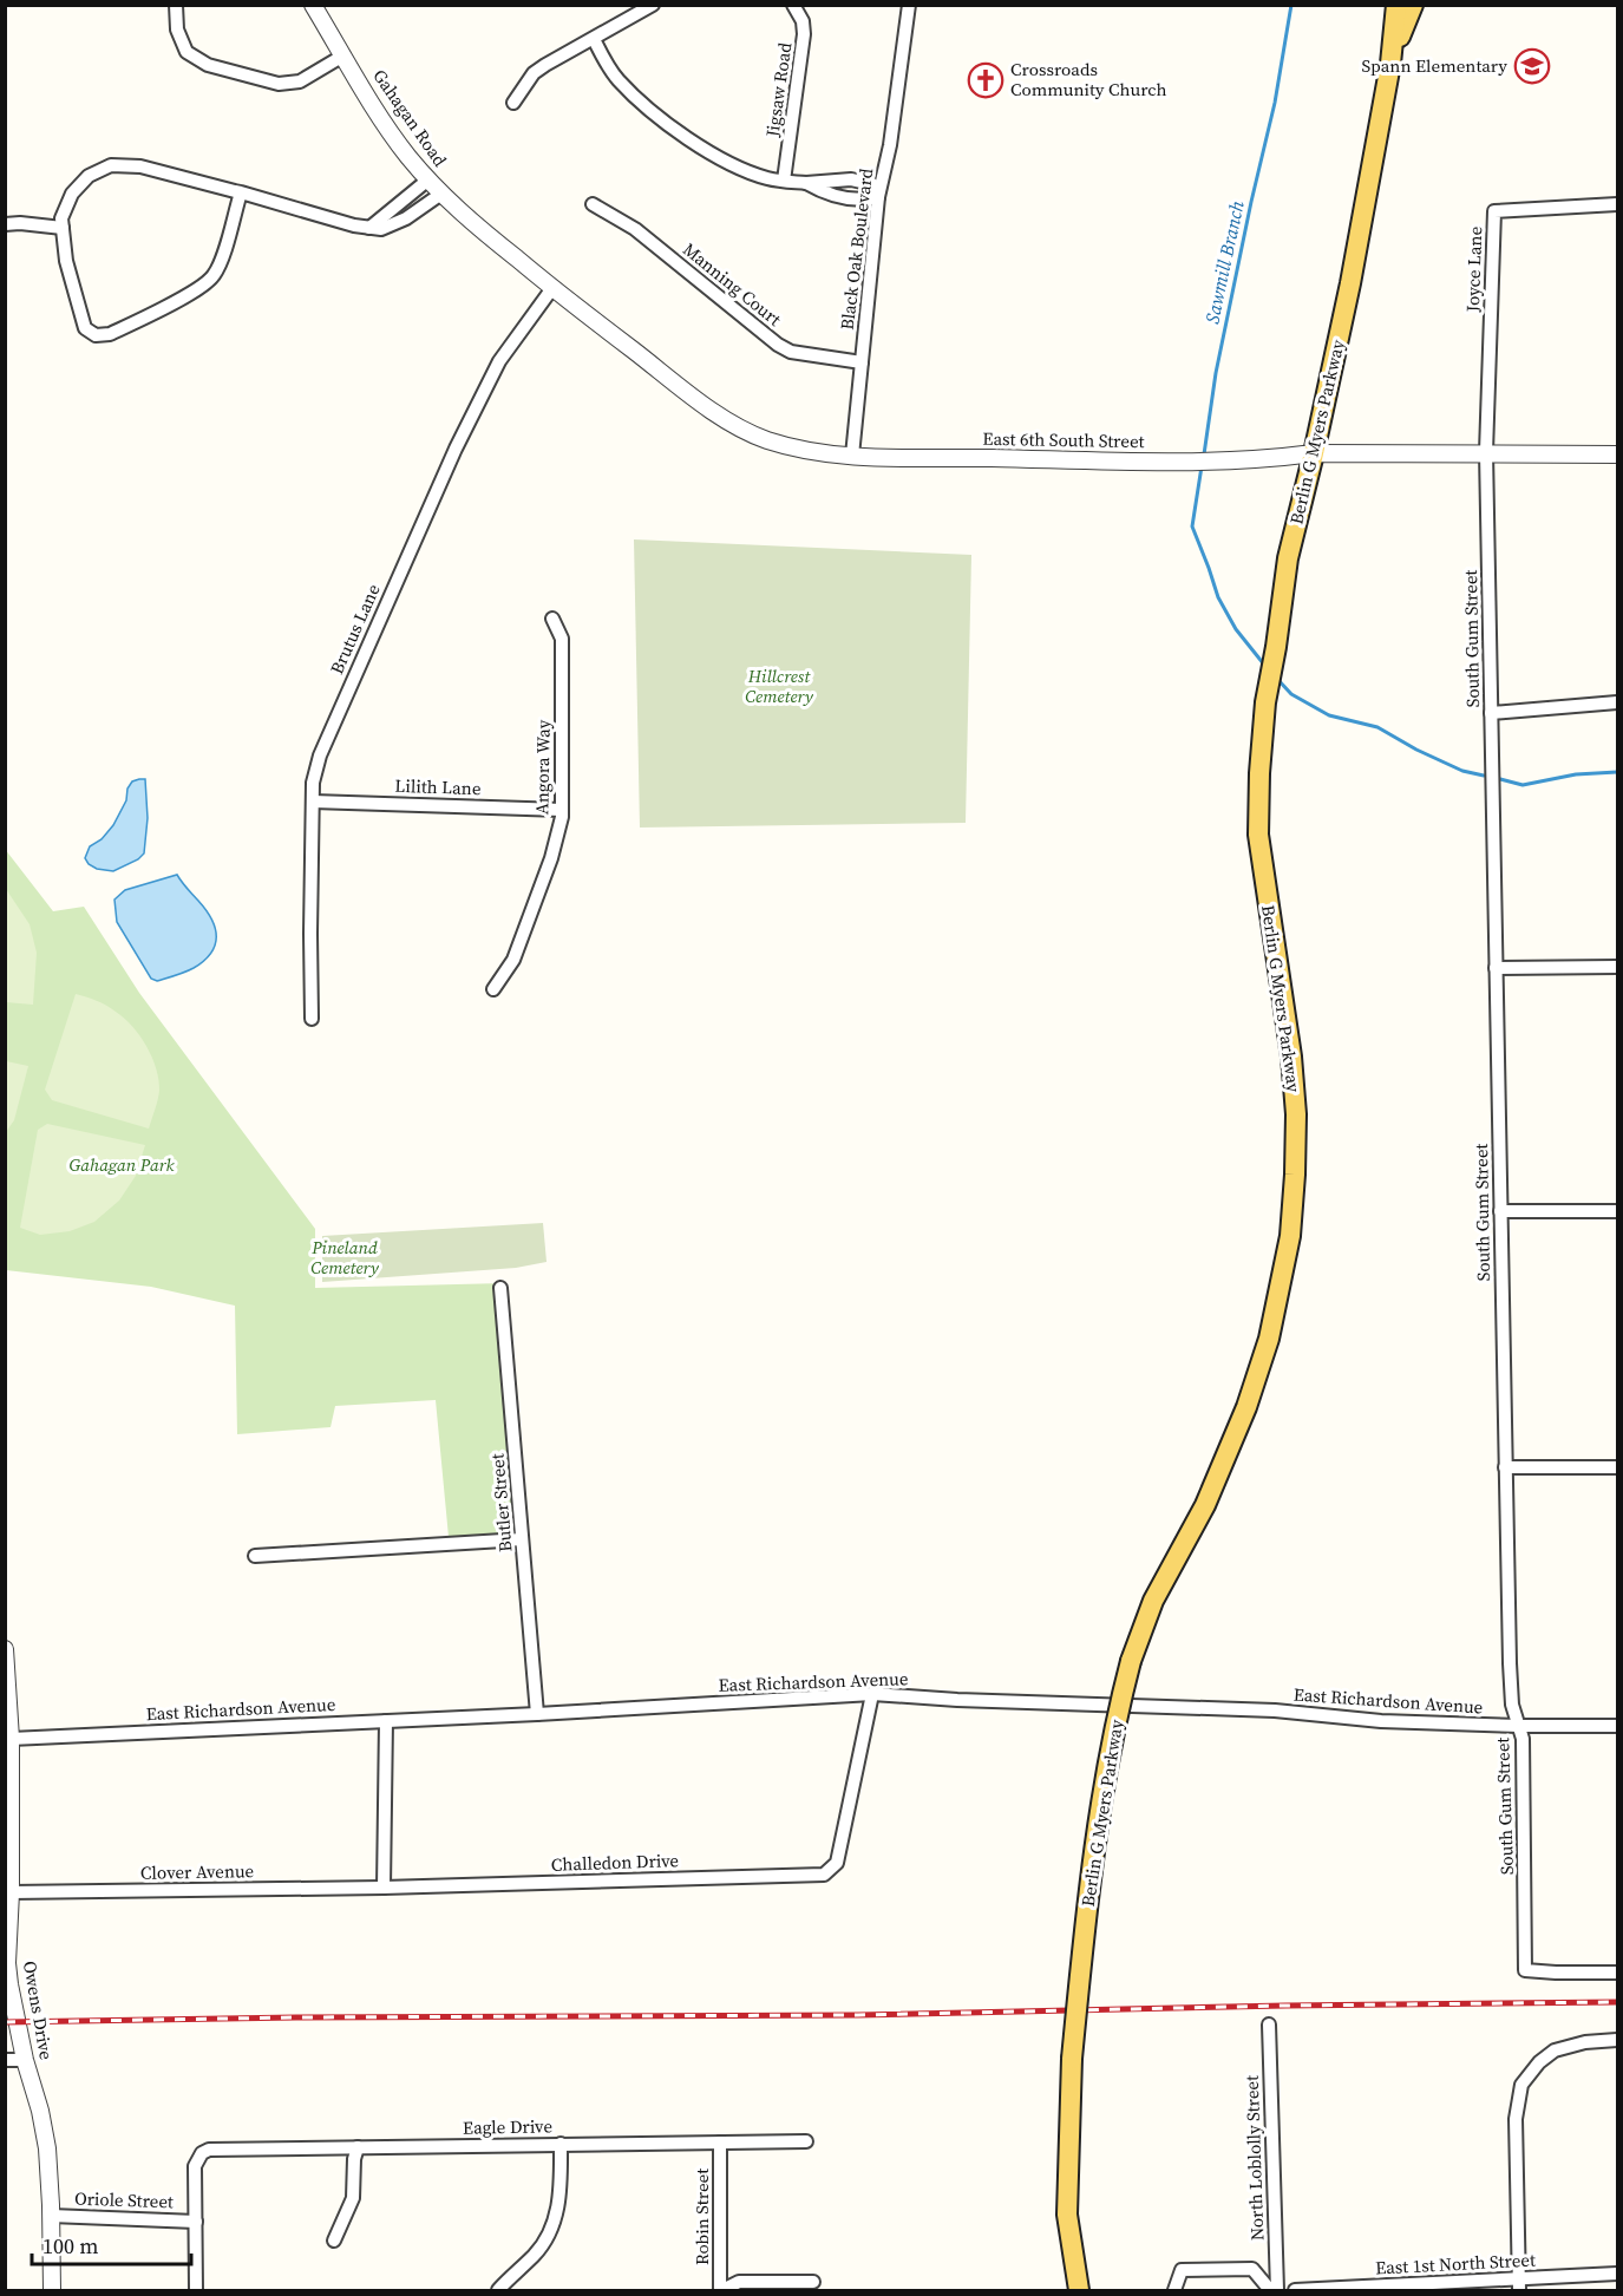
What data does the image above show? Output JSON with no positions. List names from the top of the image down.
{
  "streets": {
    "main road": ["Berlin G Myers Parkway"],
    "street": [
      "Jigsaw Road",
      "Gahagan Road",
      "Black Oak Boulevard",
      "Joyce Lane",
      "Manning Court",
      "East 6th South Street",
      "Brutus Lane",
      "South Gum Street",
      "Angora Way",
      "Lilith Lane",
      "Butler Street",
      "East Richardson Avenue",
      "Challedon Drive",
      "Clover Avenue",
      "Owens Drive",
      "Eagle Drive",
      "North Loblolly Street",
      "Oriole Street",
      "Robin Street",
      "East 1st North Street"
    ]
  },
  "crossings": [
    ["Gahagan Road", "East 6th South Street"],
    ["Gahagan Road", "Brutus Lane"],
    ["Black Oak Boulevard", "Manning Court"],
    ["Black Oak Boulevard", "East 6th South Street"],
    ["Joyce Lane", "East 6th South Street"],
    ["Joyce Lane", "South Gum Street"],
    ["Berlin G Myers Parkway", "East 6th South Street"],
    ["East 6th South Street", "Brutus Lane"],
    ["East 6th South Street", "South Gum Street"],
    ["Brutus Lane", "Lilith Lane"],
    ["South Gum Street", "East Richardson Avenue"],
    ["Angora Way", "Lilith Lane"],
    ["Butler Street", "East Richardson Avenue"],
    ["East Richardson Avenue", "Challedon Drive"],
    ["East Richardson Avenue", "Owens Drive"],
    ["Challedon Drive", "Clover Avenue"],
    ["Clover Avenue", "Owens Drive"],
    ["Owens Drive", "Oriole Street"],
    ["Eagle Drive", "Oriole Street"],
    ["Eagle Drive", "Robin Street"]
  ],
  "water": ["Sawmill Branch"],
  "parks": ["Hillcrest Cemetery", "Gahagan Park", "Pineland Cemetery"],
  "places": {
    "school or university": ["Spann Elementary"],
    "church": ["Crossroads Community Church"]
  },
  "scale_bar": "100 m"
}
